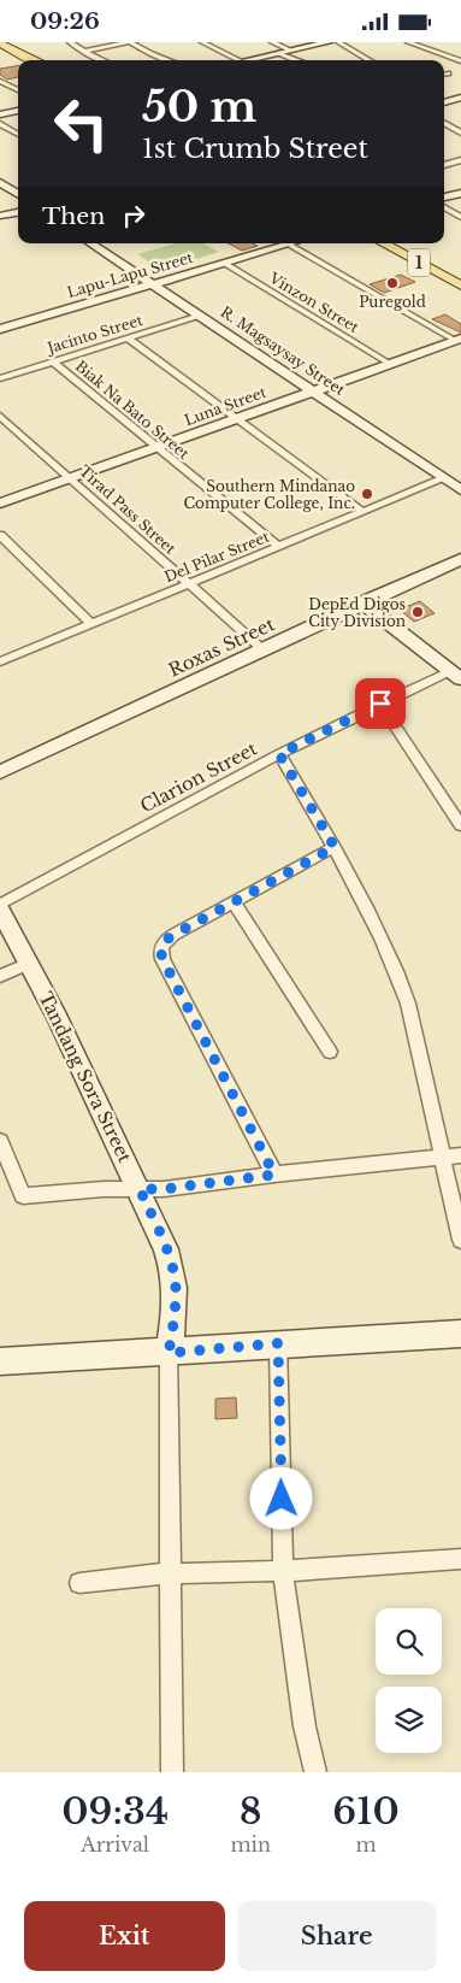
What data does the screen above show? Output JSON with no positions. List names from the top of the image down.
{
  "streets": {
    "main road": ["1"],
    "street": [
      "Lapu-Lapu Street",
      "Vinzon Street",
      "Jacinto Street",
      "R. Magsaysay Street",
      "Luna Street",
      "Biak Na Bato Street",
      "Tirad Pass Street",
      "Del Pilar Street",
      "Roxas Street",
      "Clarion Street",
      "Tandang Sora Street"
    ]
  },
  "crossings": [
    ["Lapu-Lapu Street", "Vinzon Street"],
    ["Lapu-Lapu Street", "R. Magsaysay Street"],
    ["Vinzon Street", "Luna Street"],
    ["Jacinto Street", "R. Magsaysay Street"],
    ["Jacinto Street", "Biak Na Bato Street"],
    ["R. Magsaysay Street", "Luna Street"],
    ["R. Magsaysay Street", "Del Pilar Street"],
    ["Luna Street", "Biak Na Bato Street"],
    ["Luna Street", "Tirad Pass Street"],
    ["Biak Na Bato Street", "Del Pilar Street"],
    ["Tirad Pass Street", "Del Pilar Street"],
    ["Tirad Pass Street", "Roxas Street"]
  ],
  "places": ["Puregold", "Southern Mindanao Computer College, Inc.", "DepEd Digos City Division"],
  "page": {
    "status": "09:26",
    "turn": ["50 m", "1st Crumb Street"],
    "then": "Then",
    "eta": [
      "09:34",
      "Arrival",
      "8",
      "min",
      "610",
      "m"
    ],
    "buttons": ["Exit", "Share"]
  }
}
